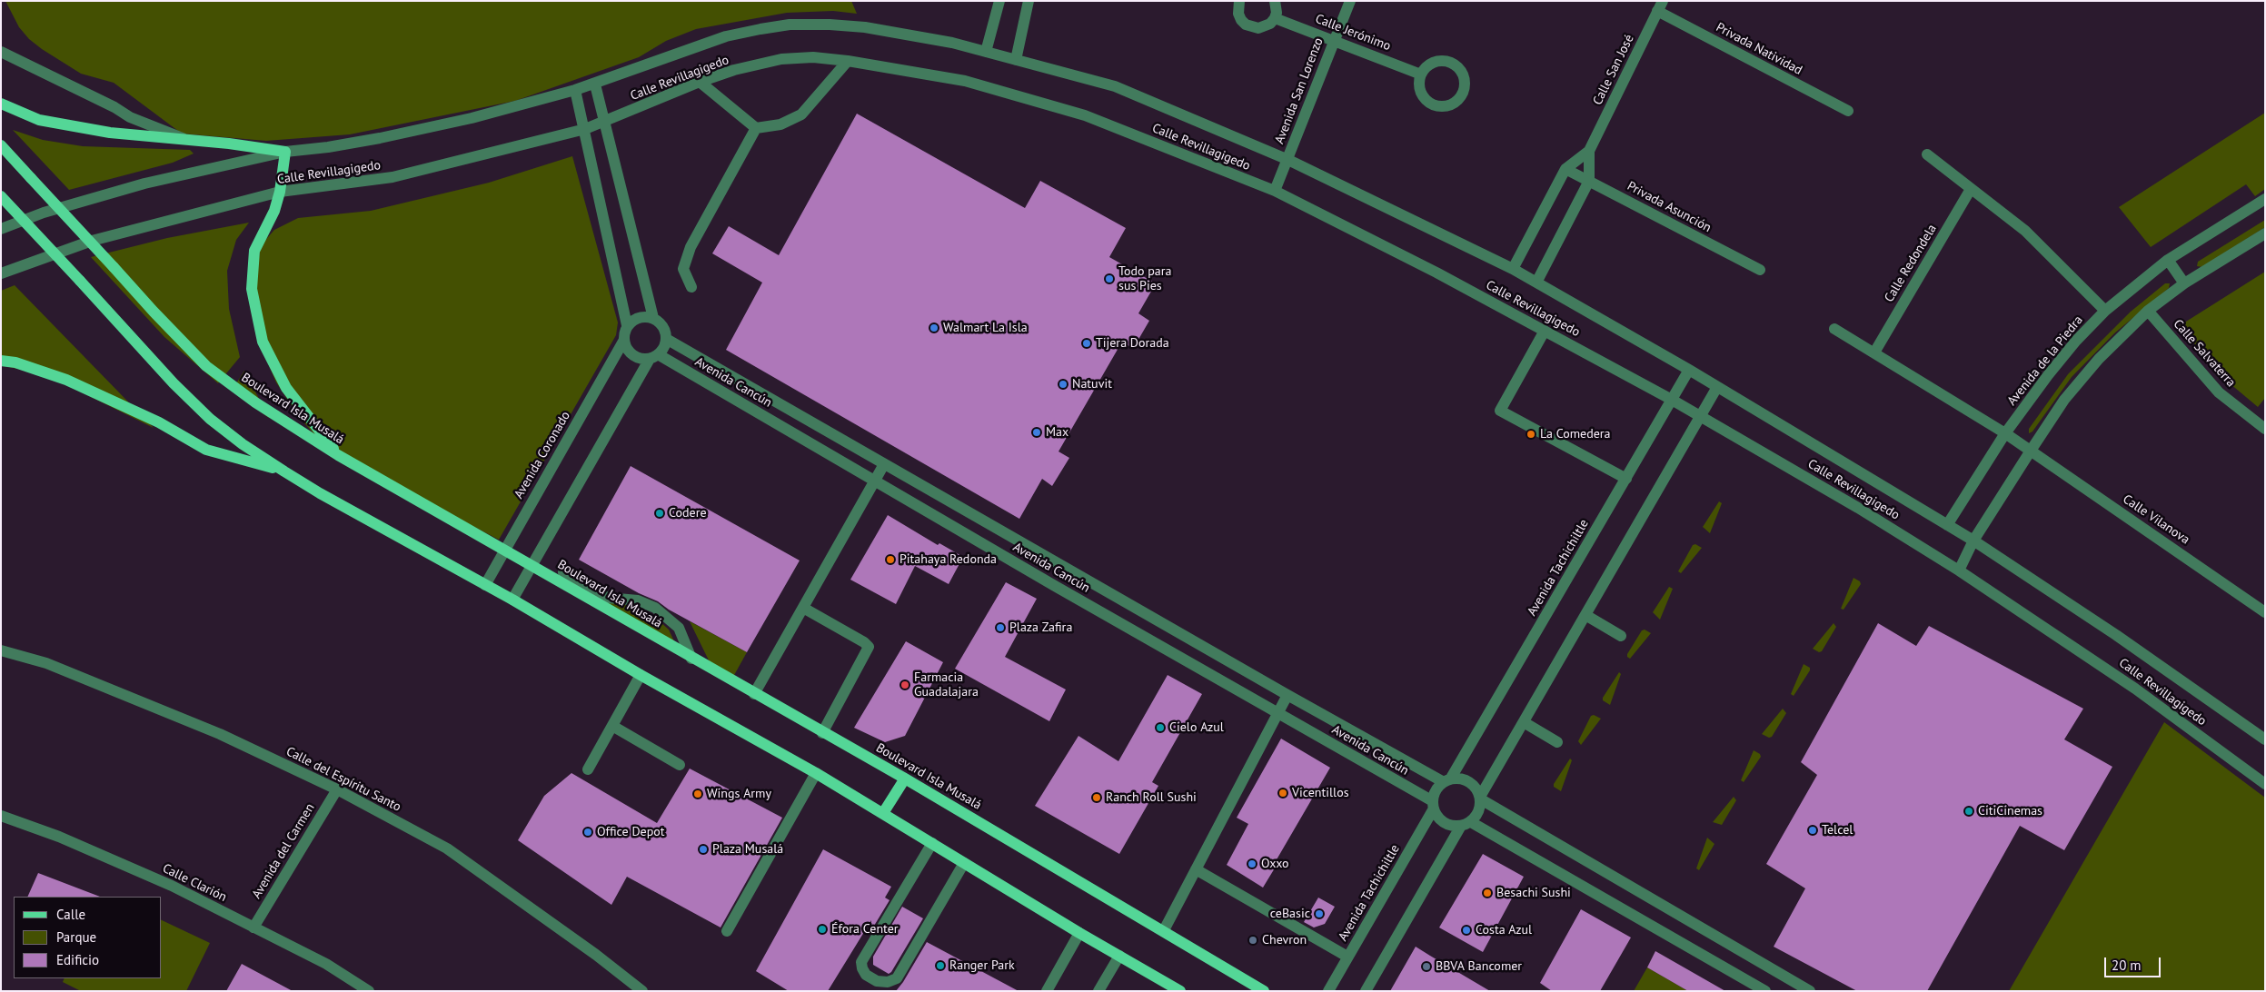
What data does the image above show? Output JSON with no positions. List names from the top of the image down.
{
  "streets": {
    "main road": ["Boulevard Isla Musalá"],
    "street": [
      "Calle Jerónimo",
      "Privada Natividad",
      "Calle San José",
      "Calle Revillagigedo",
      "Avenida San Lorenzo",
      "Privada Asunción",
      "Calle Redondela",
      "Calle Salvaterra",
      "Avenida de la Piedra",
      "Avenida Cancún",
      "Avenida Coronado",
      "Calle Vilanova",
      "Avenida Tachichiltle",
      "Calle del Espíritu Santo",
      "Avenida del Carmen",
      "Calle Clarión"
    ]
  },
  "crossings": [
    ["Calle Jerónimo", "Avenida San Lorenzo"],
    ["Privada Natividad", "Calle San José"],
    ["Calle San José", "Calle Revillagigedo"],
    ["Calle San José", "Privada Asunción"],
    ["Calle Revillagigedo", "Avenida San Lorenzo"],
    ["Calle Revillagigedo", "Avenida de la Piedra"],
    ["Calle Revillagigedo", "Avenida Tachichiltle"],
    ["Avenida Cancún", "Avenida Coronado"],
    ["Avenida Cancún", "Avenida Tachichiltle"],
    ["Boulevard Isla Musalá", "Avenida Coronado"],
    ["Calle del Espíritu Santo", "Avenida del Carmen"],
    ["Avenida del Carmen", "Calle Clarión"]
  ],
  "places": [
    "Todo para sus Pies",
    "Walmart La Isla",
    "Tijera Dorada",
    "Natuvit",
    "Max",
    "La Comedera",
    "Codere",
    "Pitahaya Redonda",
    "Plaza Zafira",
    "Farmacia Guadalajara",
    "Cielo Azul",
    "Vicentillos",
    "Wings Army",
    "Ranch Roll Sushi",
    "CitiCinemas",
    "Telcel",
    "Office Depot",
    "Plaza Musalá",
    "Oxxo",
    "Besachi Sushi",
    "ceBasic",
    "Éfora Center",
    "Costa Azul",
    "Chevron",
    "Ranger Park",
    "BBVA Bancomer"
  ],
  "legend": ["Calle", "Parque", "Edificio"],
  "scale_bar": "20 m"
}
